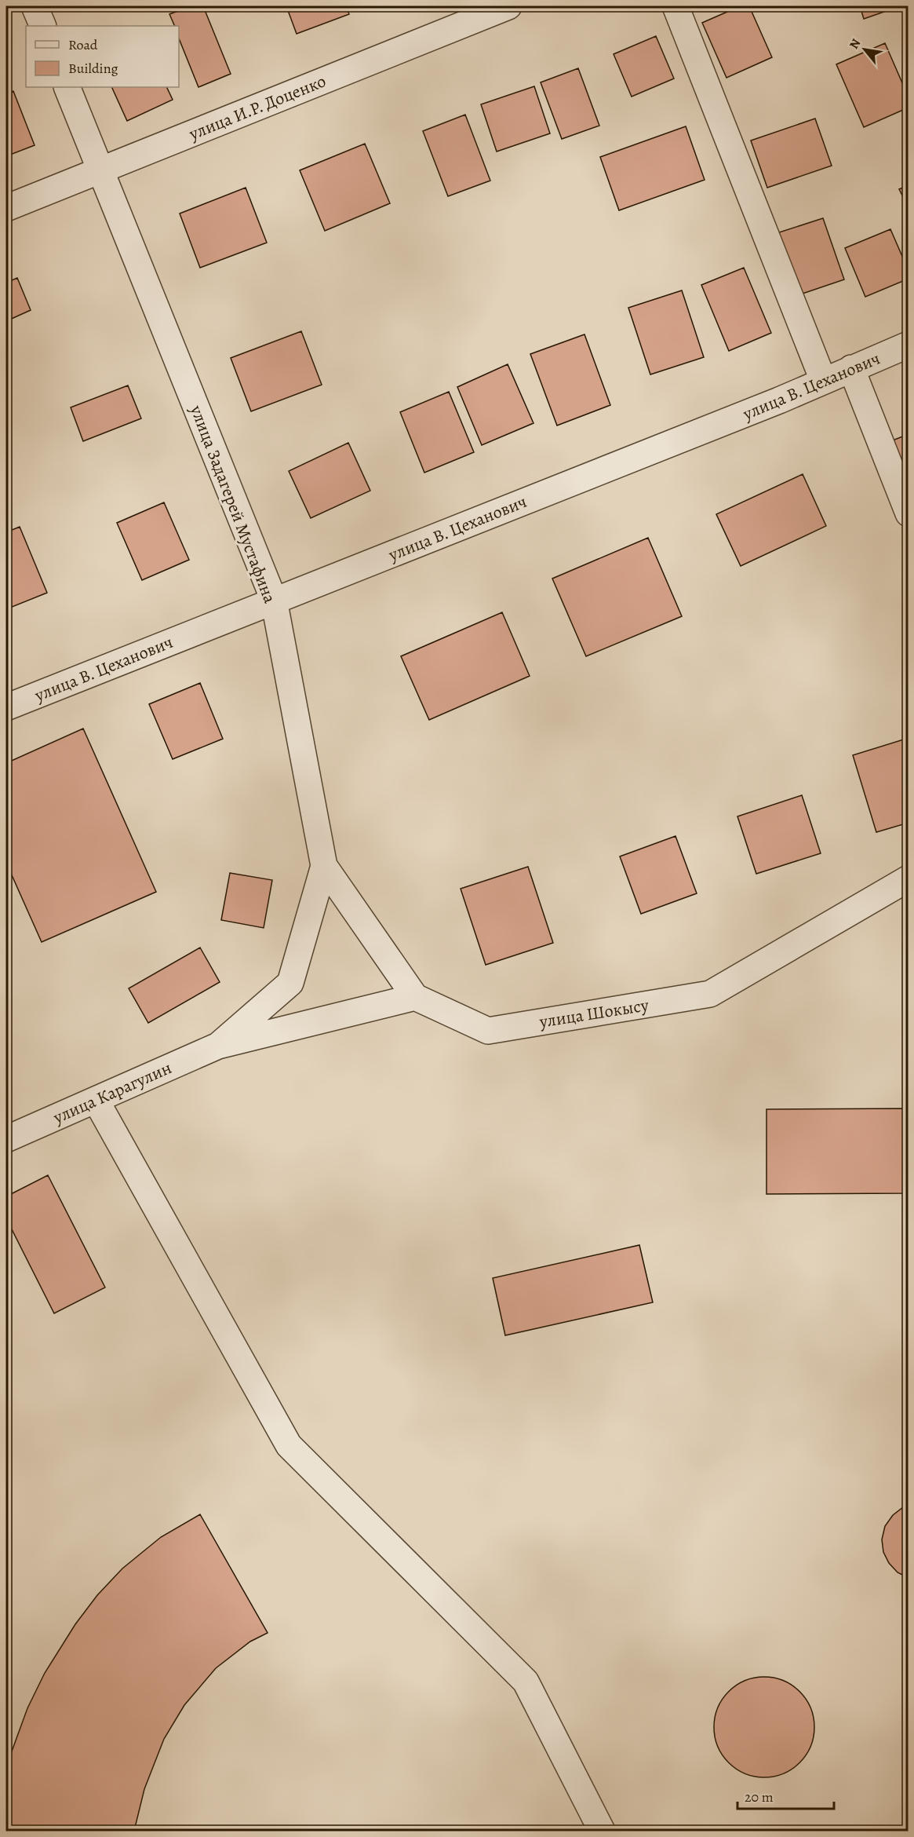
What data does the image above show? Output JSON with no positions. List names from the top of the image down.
{
  "streets": {
    "street": [
      "улица И.Р. Доценко",
      "улица В. Цеханович",
      "улица Задагерей Мустафина",
      "улица Шокысу",
      "улица Карагулин"
    ]
  },
  "crossings": [
    ["улица И.Р. Доценко", "улица Задагерей Мустафина"],
    ["улица В. Цеханович", "улица Задагерей Мустафина"],
    ["улица Задагерей Мустафина", "улица Карагулин"]
  ],
  "legend": ["Road", "Building"],
  "scale_bar": "20 m",
  "north": "top left"
}
